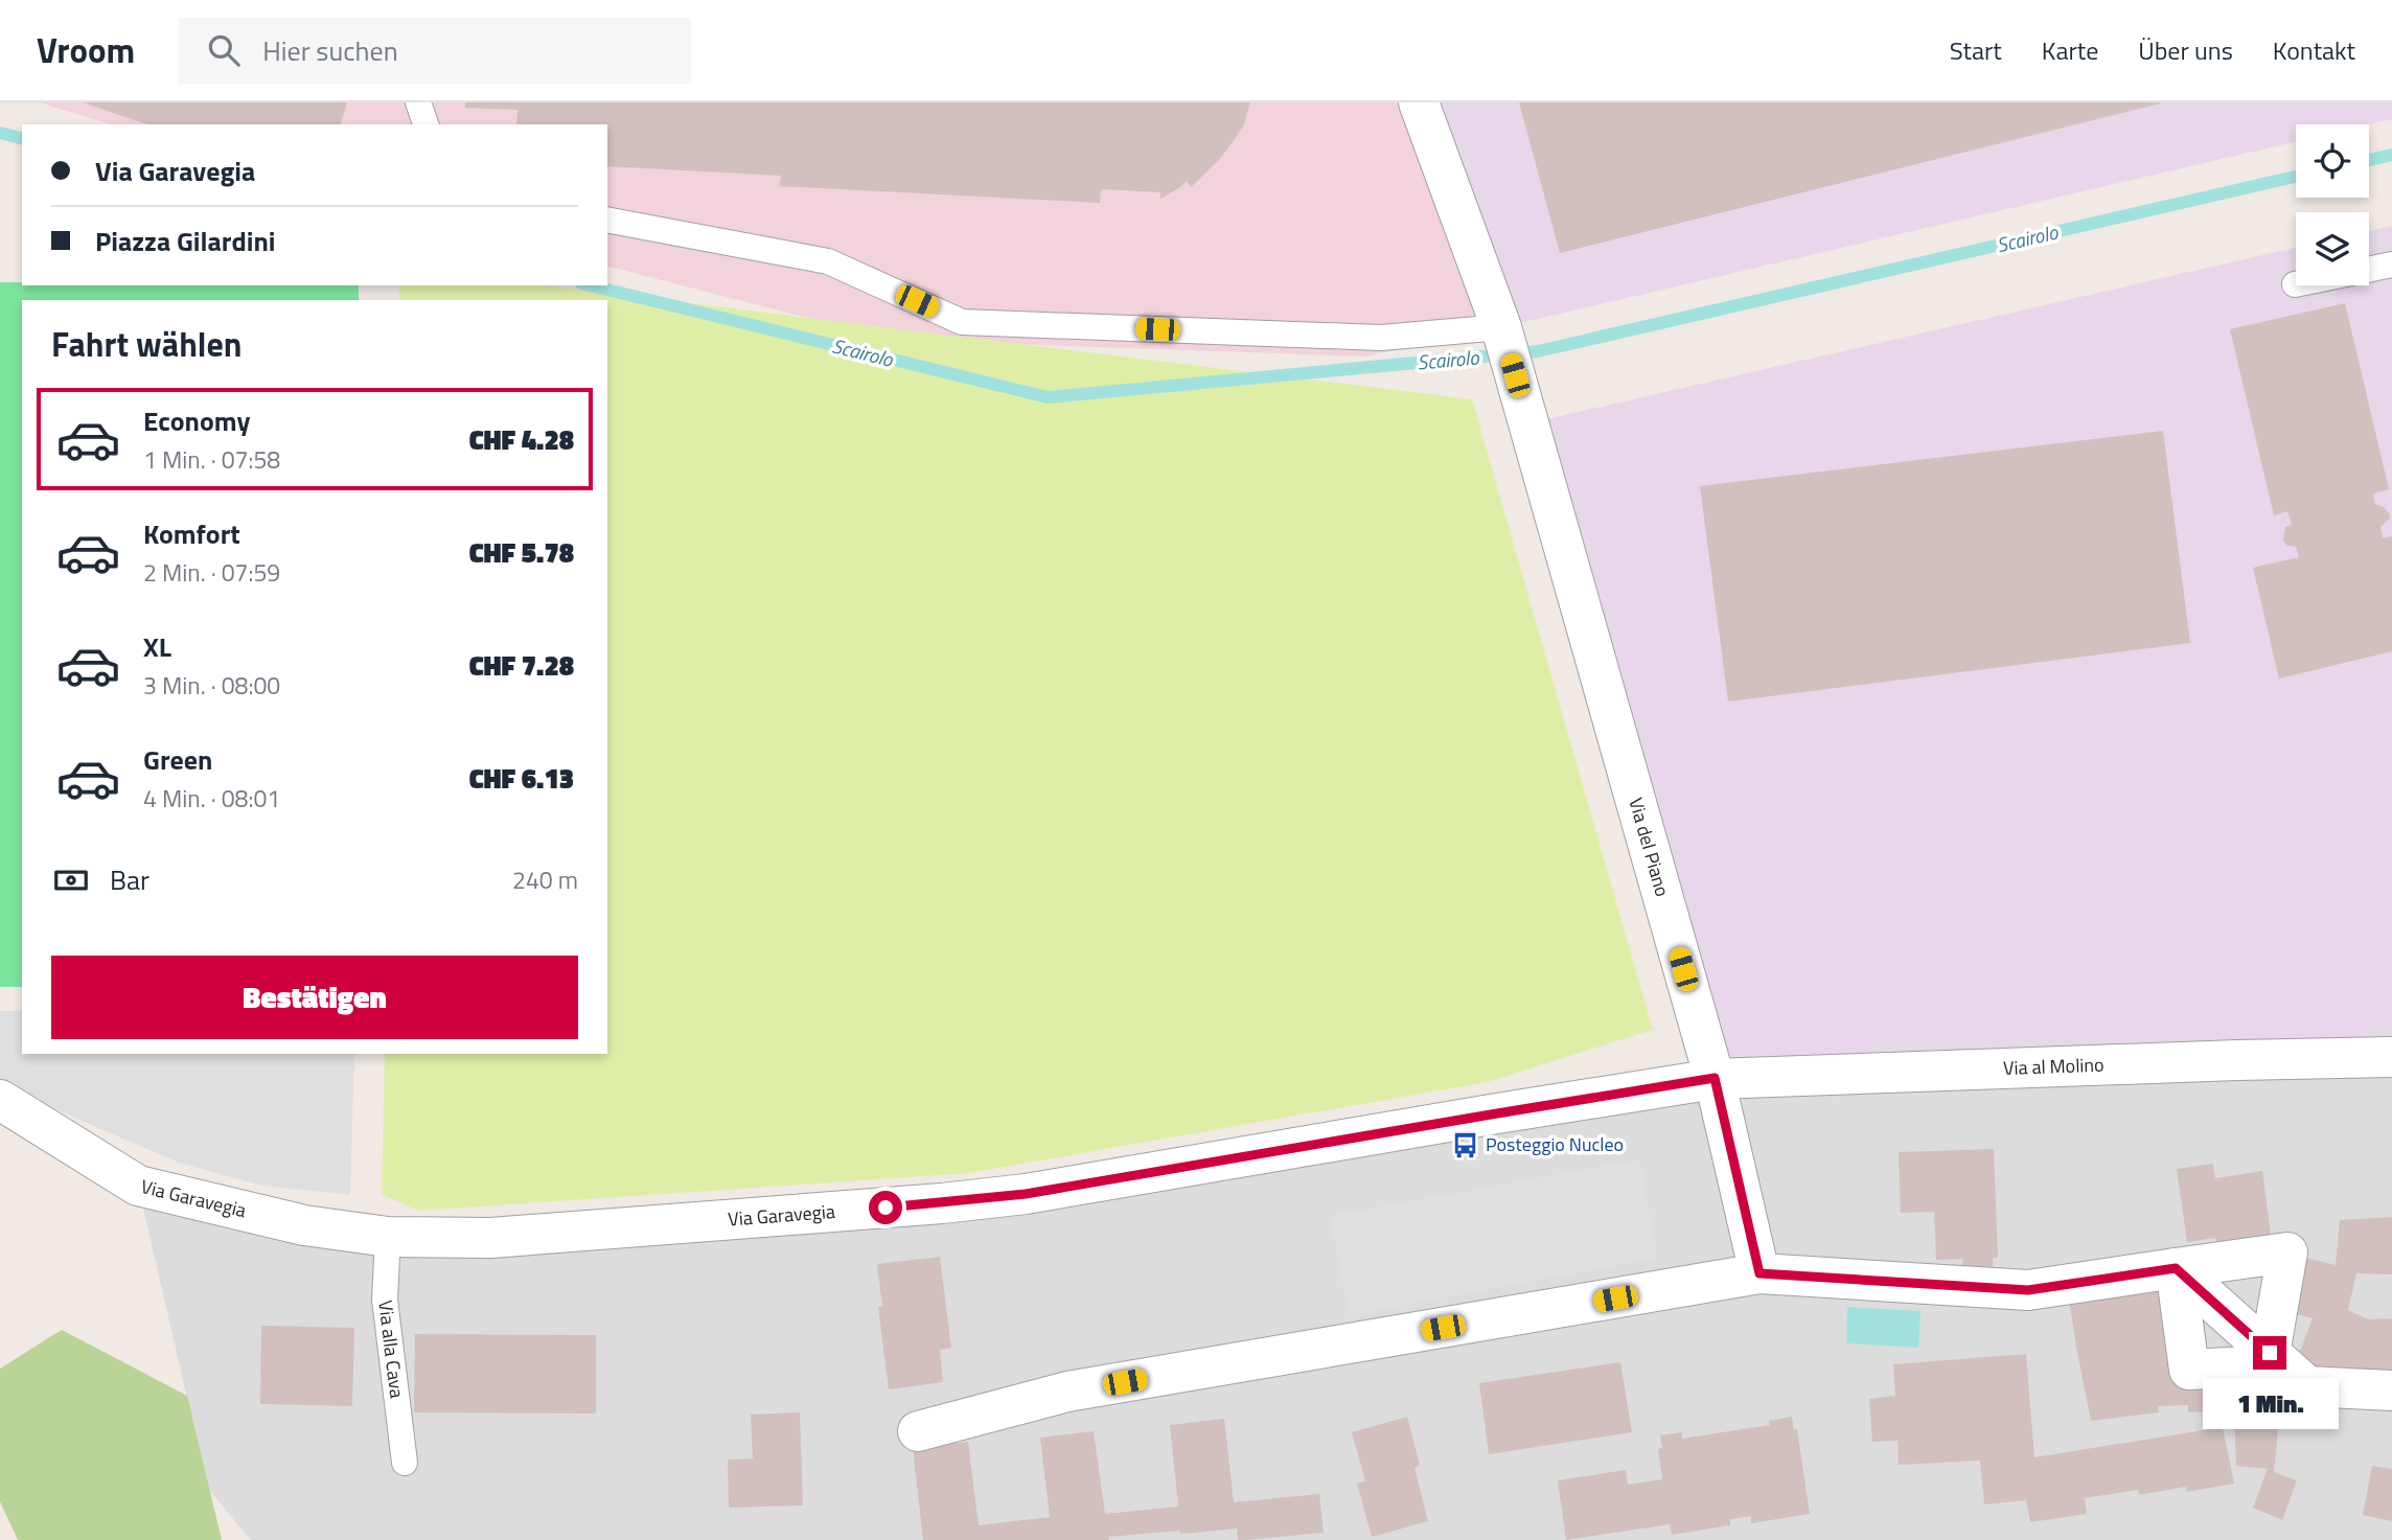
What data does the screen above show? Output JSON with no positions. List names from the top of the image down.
{
  "streets": {
    "street": ["Via del Piano", "Via al Molino", "Via Garavegia"],
    "lane": ["Via alla Cava"]
  },
  "crossings": [
    ["Via del Piano", "Via al Molino"],
    ["Via del Piano", "Via Garavegia"],
    ["Via al Molino", "Via Garavegia"],
    ["Via Garavegia", "Via alla Cava"]
  ],
  "water": ["Scairolo"],
  "places": {
    "bus stop": ["Posteggio Nucleo"]
  },
  "page": {
    "header": "Vroom",
    "search": "Hier suchen",
    "nav": [
      "Start",
      "Karte",
      "Über uns",
      "Kontakt"
    ],
    "banner": ["Via Garavegia", "Piazza Gilardini"],
    "heading": "Fahrt wählen",
    "list": [
      {
        "name": "Economy",
        "note": "1 Min. · 07:58",
        "value": "CHF 4.28"
      },
      {
        "name": "Komfort",
        "note": "2 Min. · 07:59",
        "value": "CHF 5.78"
      },
      {
        "name": "XL",
        "note": "3 Min. · 08:00",
        "value": "CHF 7.28"
      },
      {
        "name": "Green",
        "note": "4 Min. · 08:01",
        "value": "CHF 6.13"
      }
    ],
    "pay": ["Bar", "240 m"],
    "buttons": "Bestätigen",
    "bubble": "1 Min."
  }
}
